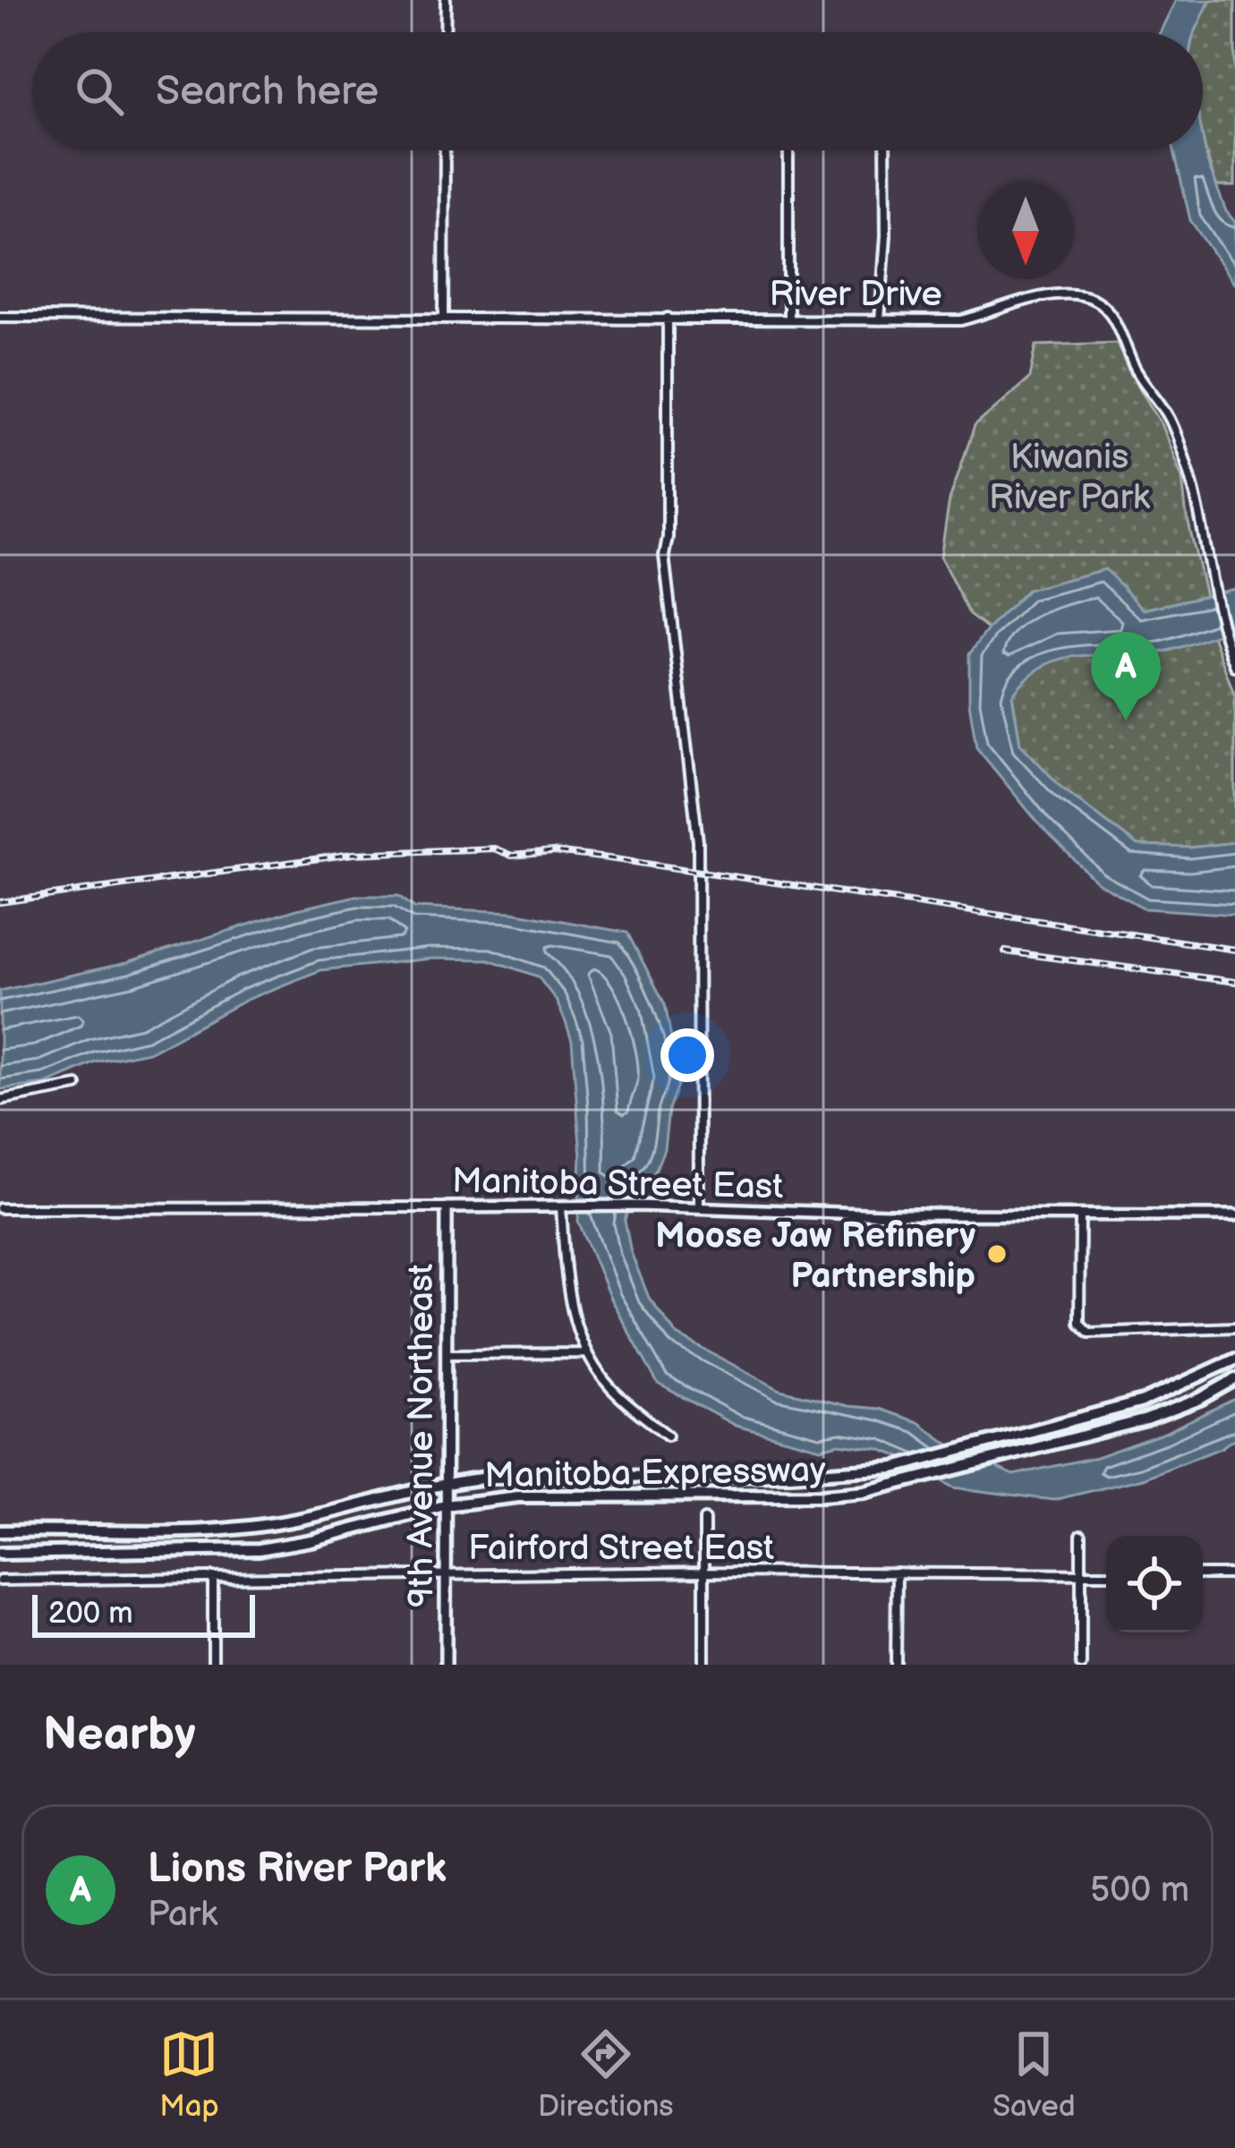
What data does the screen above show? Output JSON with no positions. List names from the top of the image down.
{
  "streets": {
    "main road": ["Manitoba Expressway"],
    "street": [
      "River Drive",
      "Manitoba Street East",
      "9th Avenue Northeast",
      "Fairford Street East"
    ]
  },
  "crossings": [
    ["Manitoba Street East", "9th Avenue Northeast"],
    ["9th Avenue Northeast", "Manitoba Expressway"],
    ["9th Avenue Northeast", "Fairford Street East"]
  ],
  "parks": ["Kiwanis River Park"],
  "places": ["Moose Jaw Refinery Partnership"],
  "scale_bar": "200 m",
  "north": "bottom",
  "page": {
    "search": "Search here",
    "pins": "A",
    "scale": "200 m",
    "heading": "Nearby",
    "list": [
      {
        "mark": "A",
        "name": "Lions River Park",
        "note": "Park",
        "value": "500 m"
      }
    ],
    "nav": ["Map", "Directions", "Saved"]
  }
}
